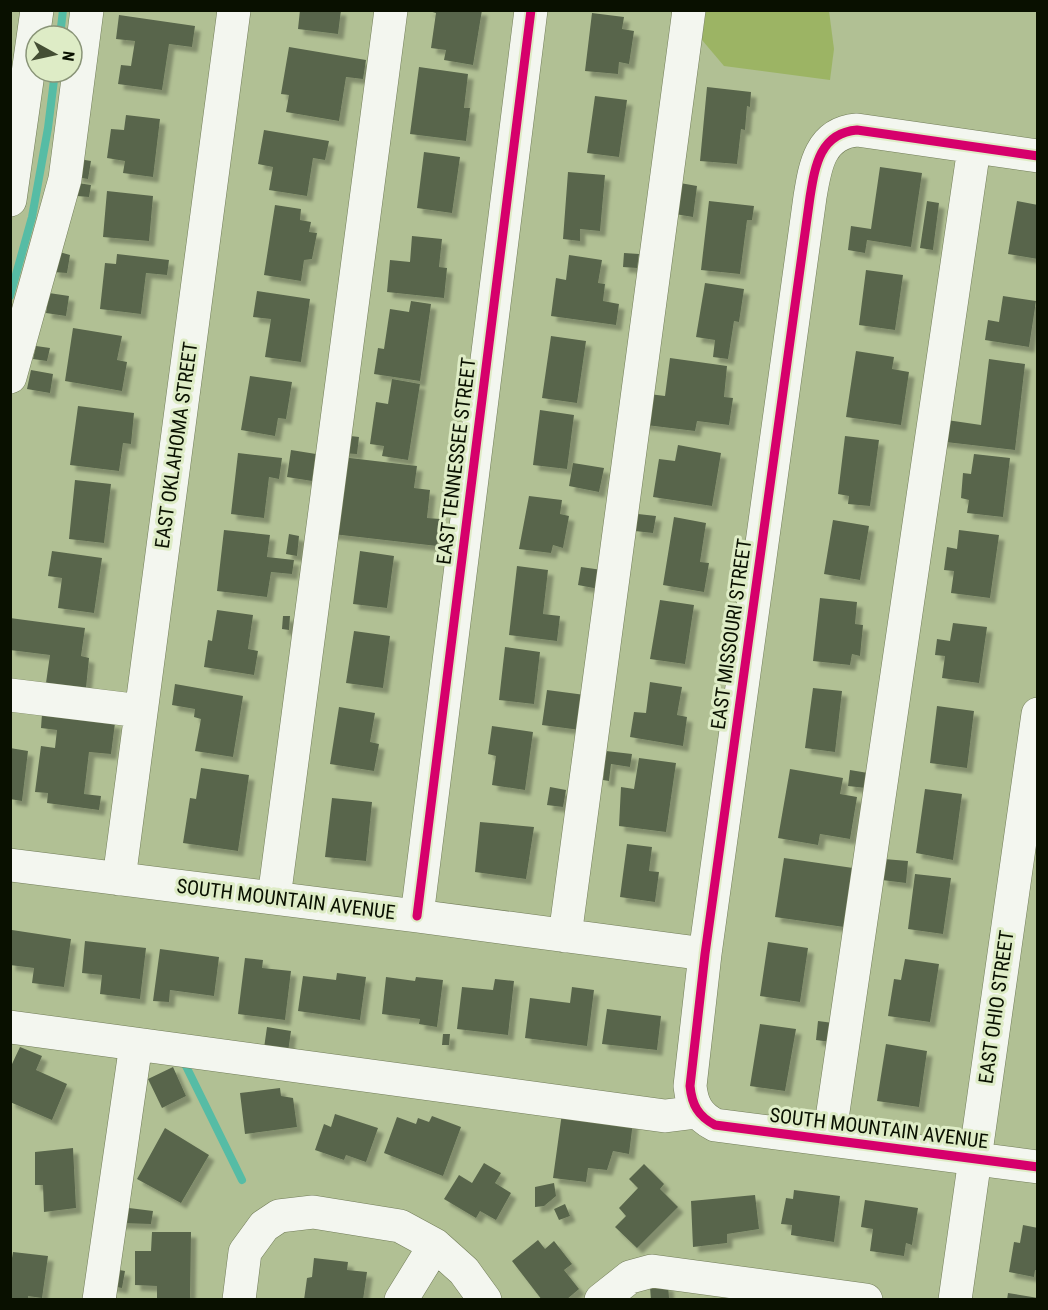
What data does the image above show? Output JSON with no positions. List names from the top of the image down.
{
  "streets": {
    "street": [
      "EAST OKLAHOMA STREET",
      "EAST TENNESSEE STREET",
      "EAST MISSOURI STREET",
      "SOUTH MOUNTAIN AVENUE",
      "EAST OHIO STREET"
    ]
  },
  "crossings": [
    ["EAST OKLAHOMA STREET", "SOUTH MOUNTAIN AVENUE"],
    ["EAST TENNESSEE STREET", "SOUTH MOUNTAIN AVENUE"],
    ["EAST MISSOURI STREET", "SOUTH MOUNTAIN AVENUE"],
    ["SOUTH MOUNTAIN AVENUE", "EAST OHIO STREET"]
  ],
  "north": "right"
}
